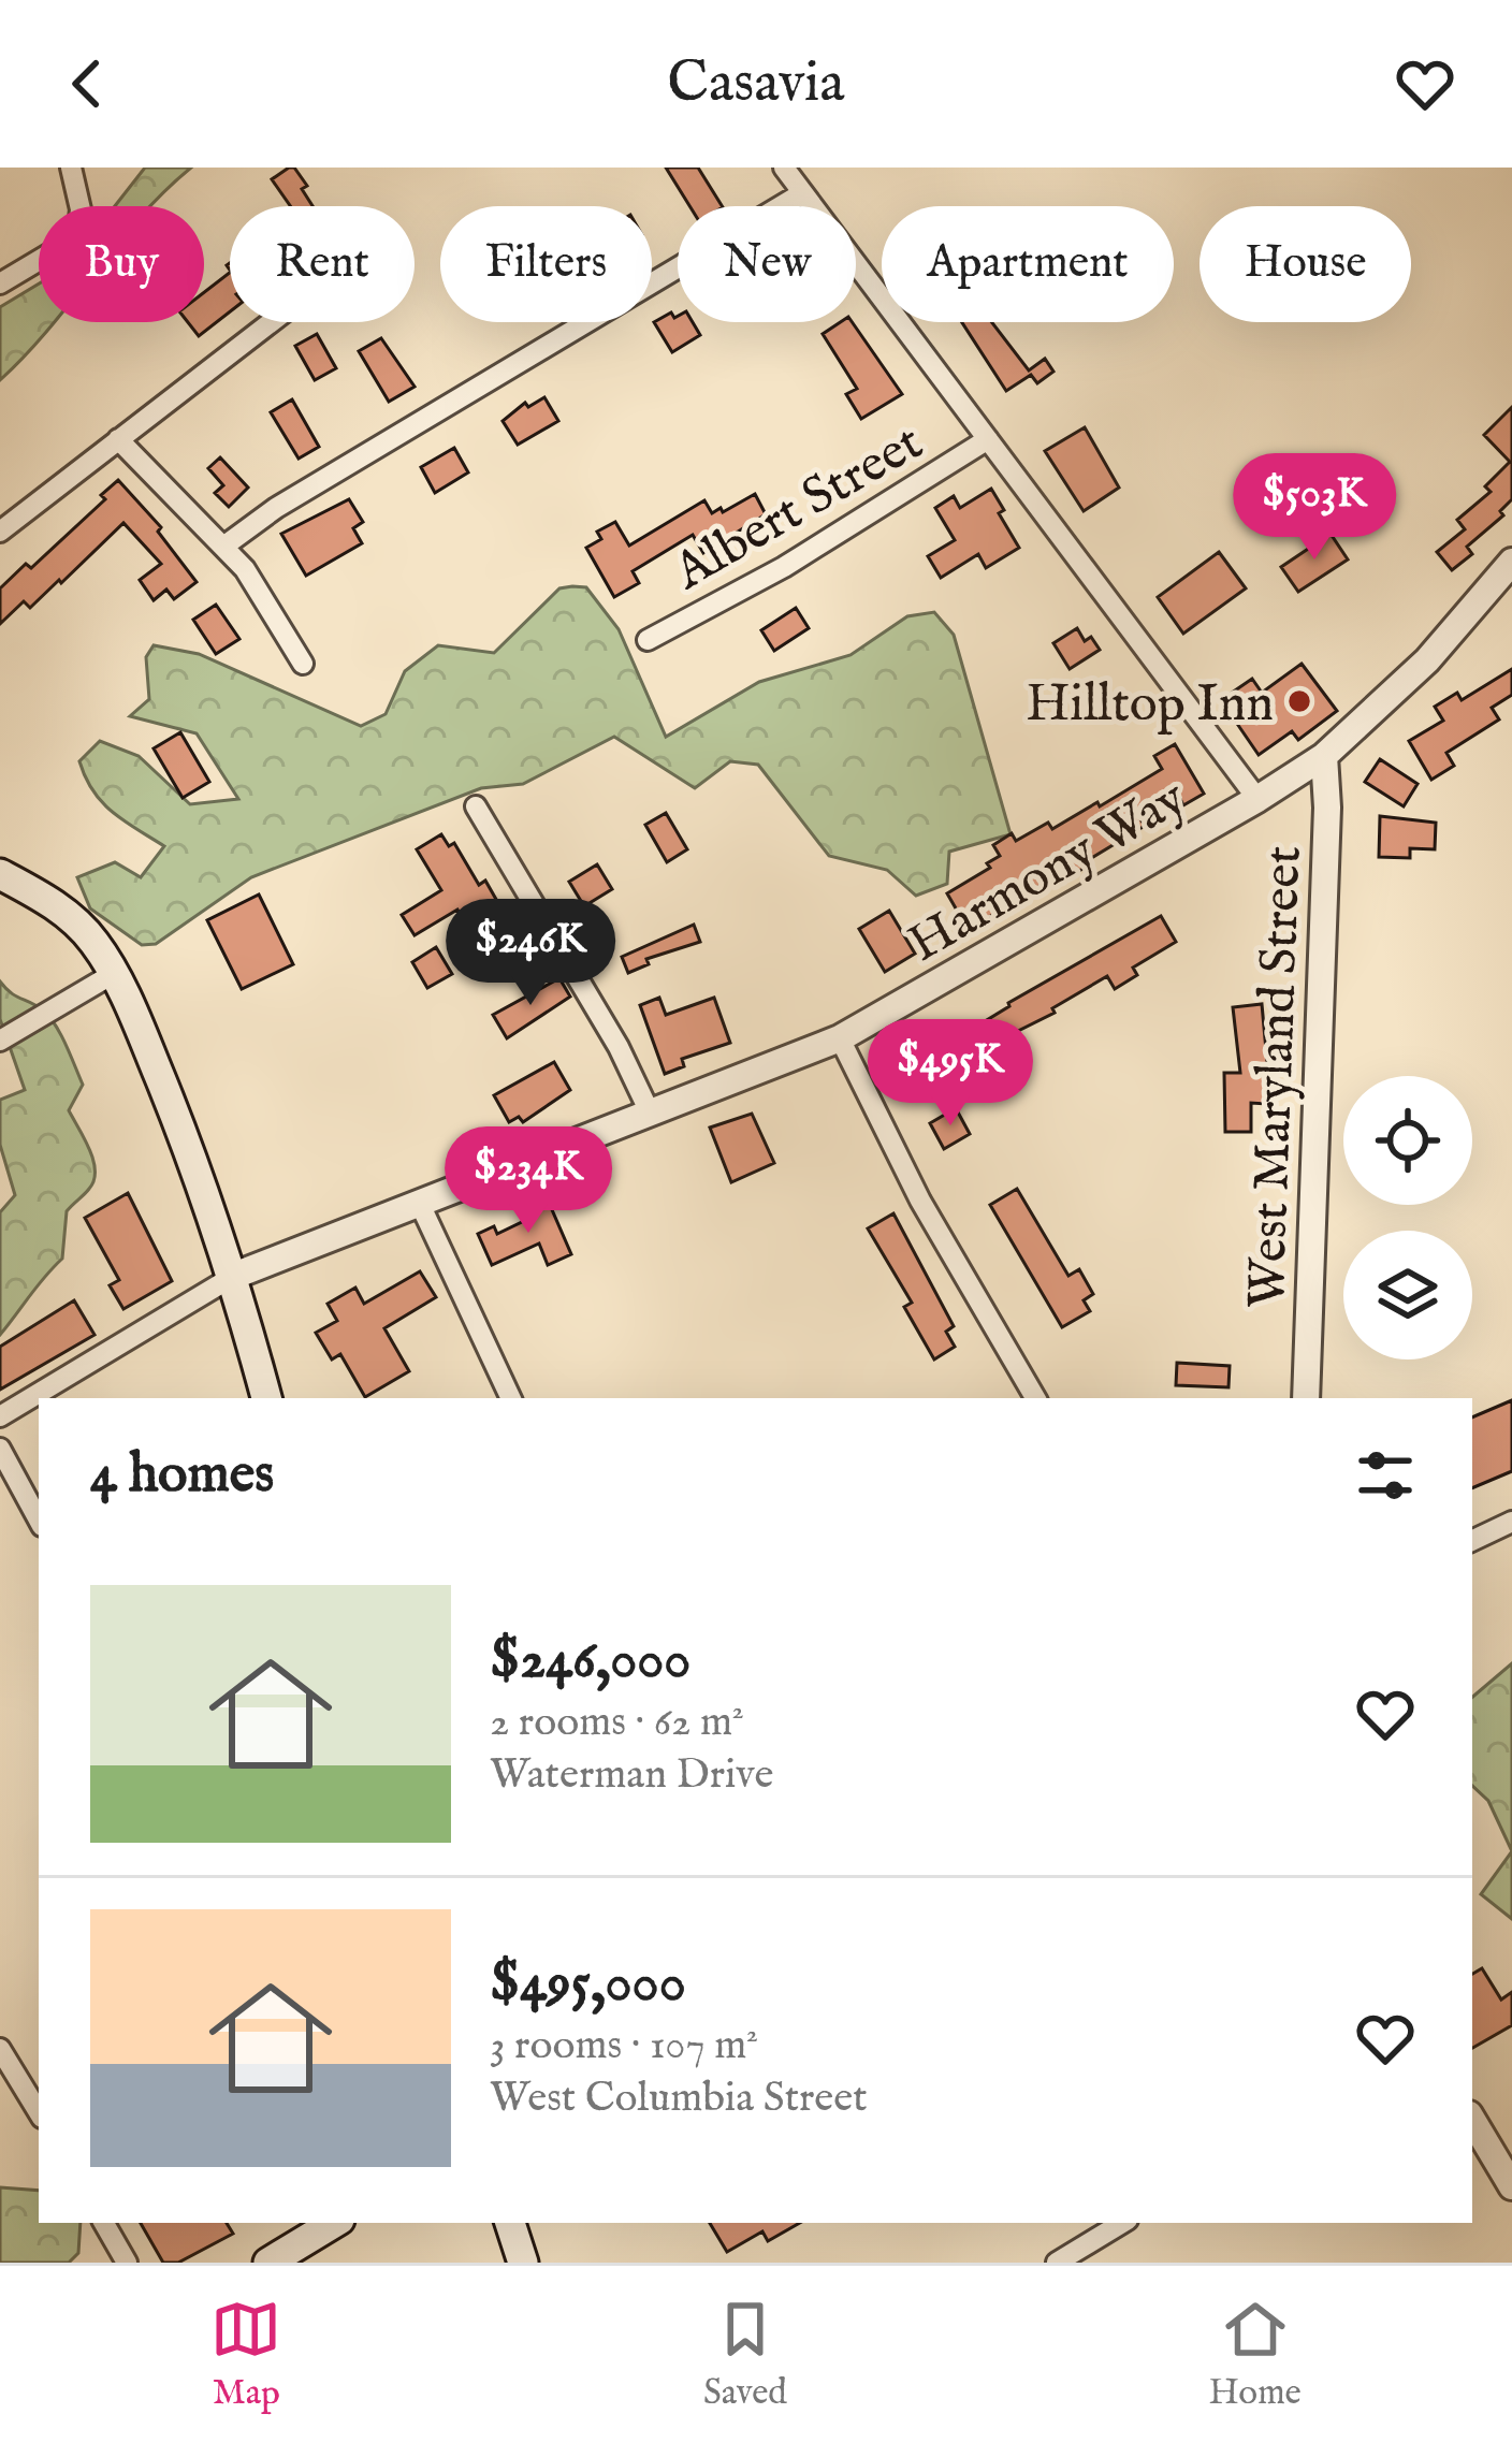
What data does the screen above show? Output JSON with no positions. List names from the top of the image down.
{
  "streets": {
    "street": ["Albert Street", "Harmony Way", "West Maryland Street"]
  },
  "crossings": [
    ["Albert Street", "West Maryland Street"],
    ["Harmony Way", "West Maryland Street"]
  ],
  "places": ["Hilltop Inn"],
  "page": {
    "header": "Casavia",
    "chip": [
      "Buy",
      "Rent",
      "Filters",
      "New",
      "Apartment",
      "House"
    ],
    "price": [
      "$503K",
      "$246K",
      "$495K",
      "$234K"
    ],
    "heading": "4 homes",
    "list": [
      {
        "name": "$246,000",
        "note": "2 rooms · 62 m² · Waterman Drive"
      },
      {
        "name": "$495,000",
        "note": "3 rooms · 107 m² · West Columbia Street"
      }
    ],
    "tabs": ["Map", "Saved", "Home"]
  }
}
